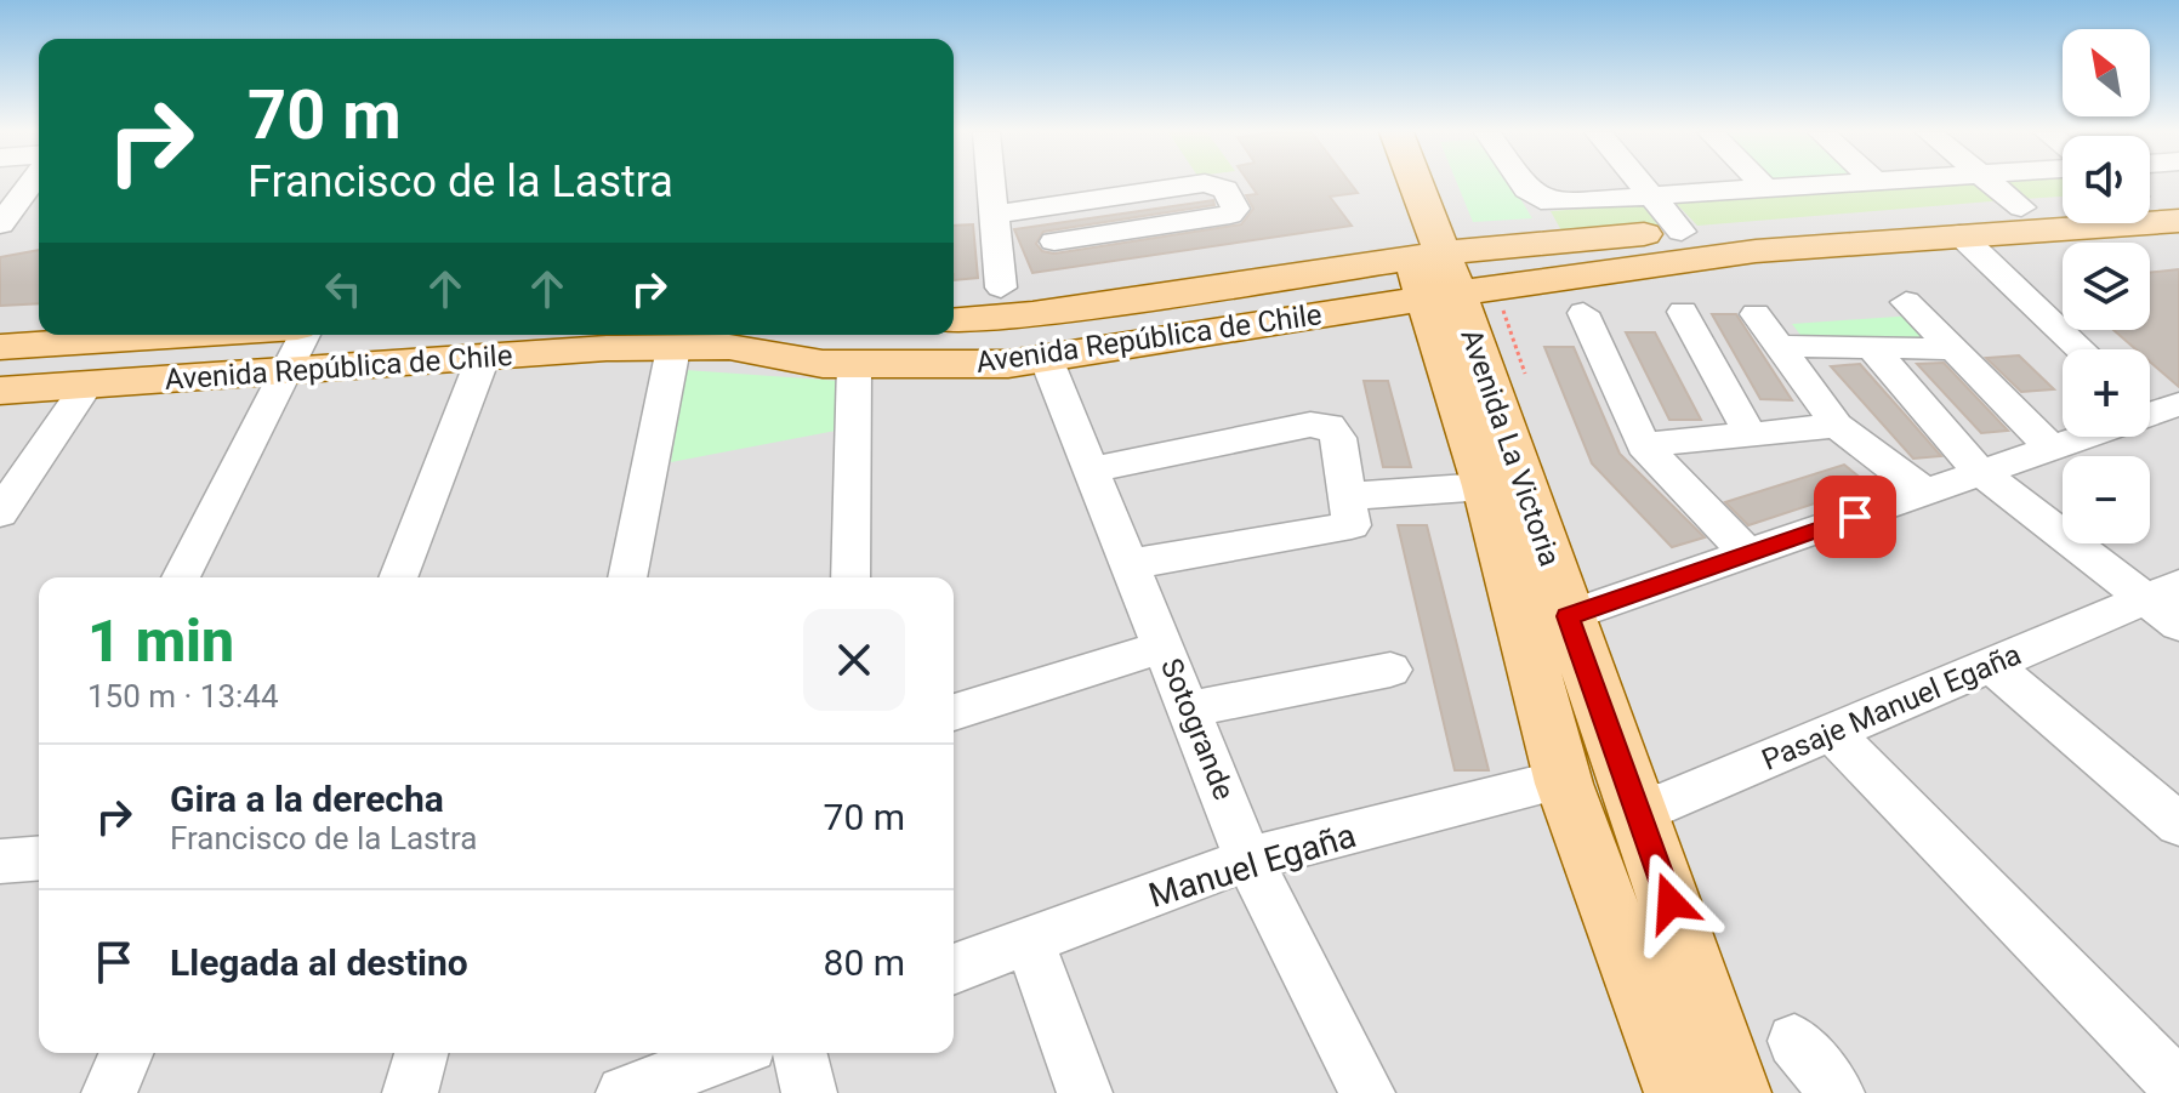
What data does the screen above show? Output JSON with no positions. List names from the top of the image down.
{
  "streets": {
    "main road": ["Avenida República de Chile", "Avenida La Victoria"],
    "street": ["Pasaje Manuel Egaña", "Sotogrande", "Manuel Egaña"]
  },
  "crossings": [
    ["Avenida República de Chile", "Avenida La Victoria"],
    ["Avenida República de Chile", "Sotogrande"],
    ["Avenida La Victoria", "Pasaje Manuel Egaña"],
    ["Avenida La Victoria", "Manuel Egaña"],
    ["Sotogrande", "Manuel Egaña"]
  ],
  "north": "top left",
  "page": {
    "map_buttons": ["+", "−"],
    "turn": ["70 m", "Francisco de la Lastra"],
    "heading": ["1 min", "150 m · 13:44"],
    "list": [
      {
        "name": "Gira a la derecha",
        "note": "Francisco de la Lastra",
        "value": "70 m"
      },
      {
        "name": "Llegada al destino",
        "value": "80 m"
      }
    ]
  }
}
